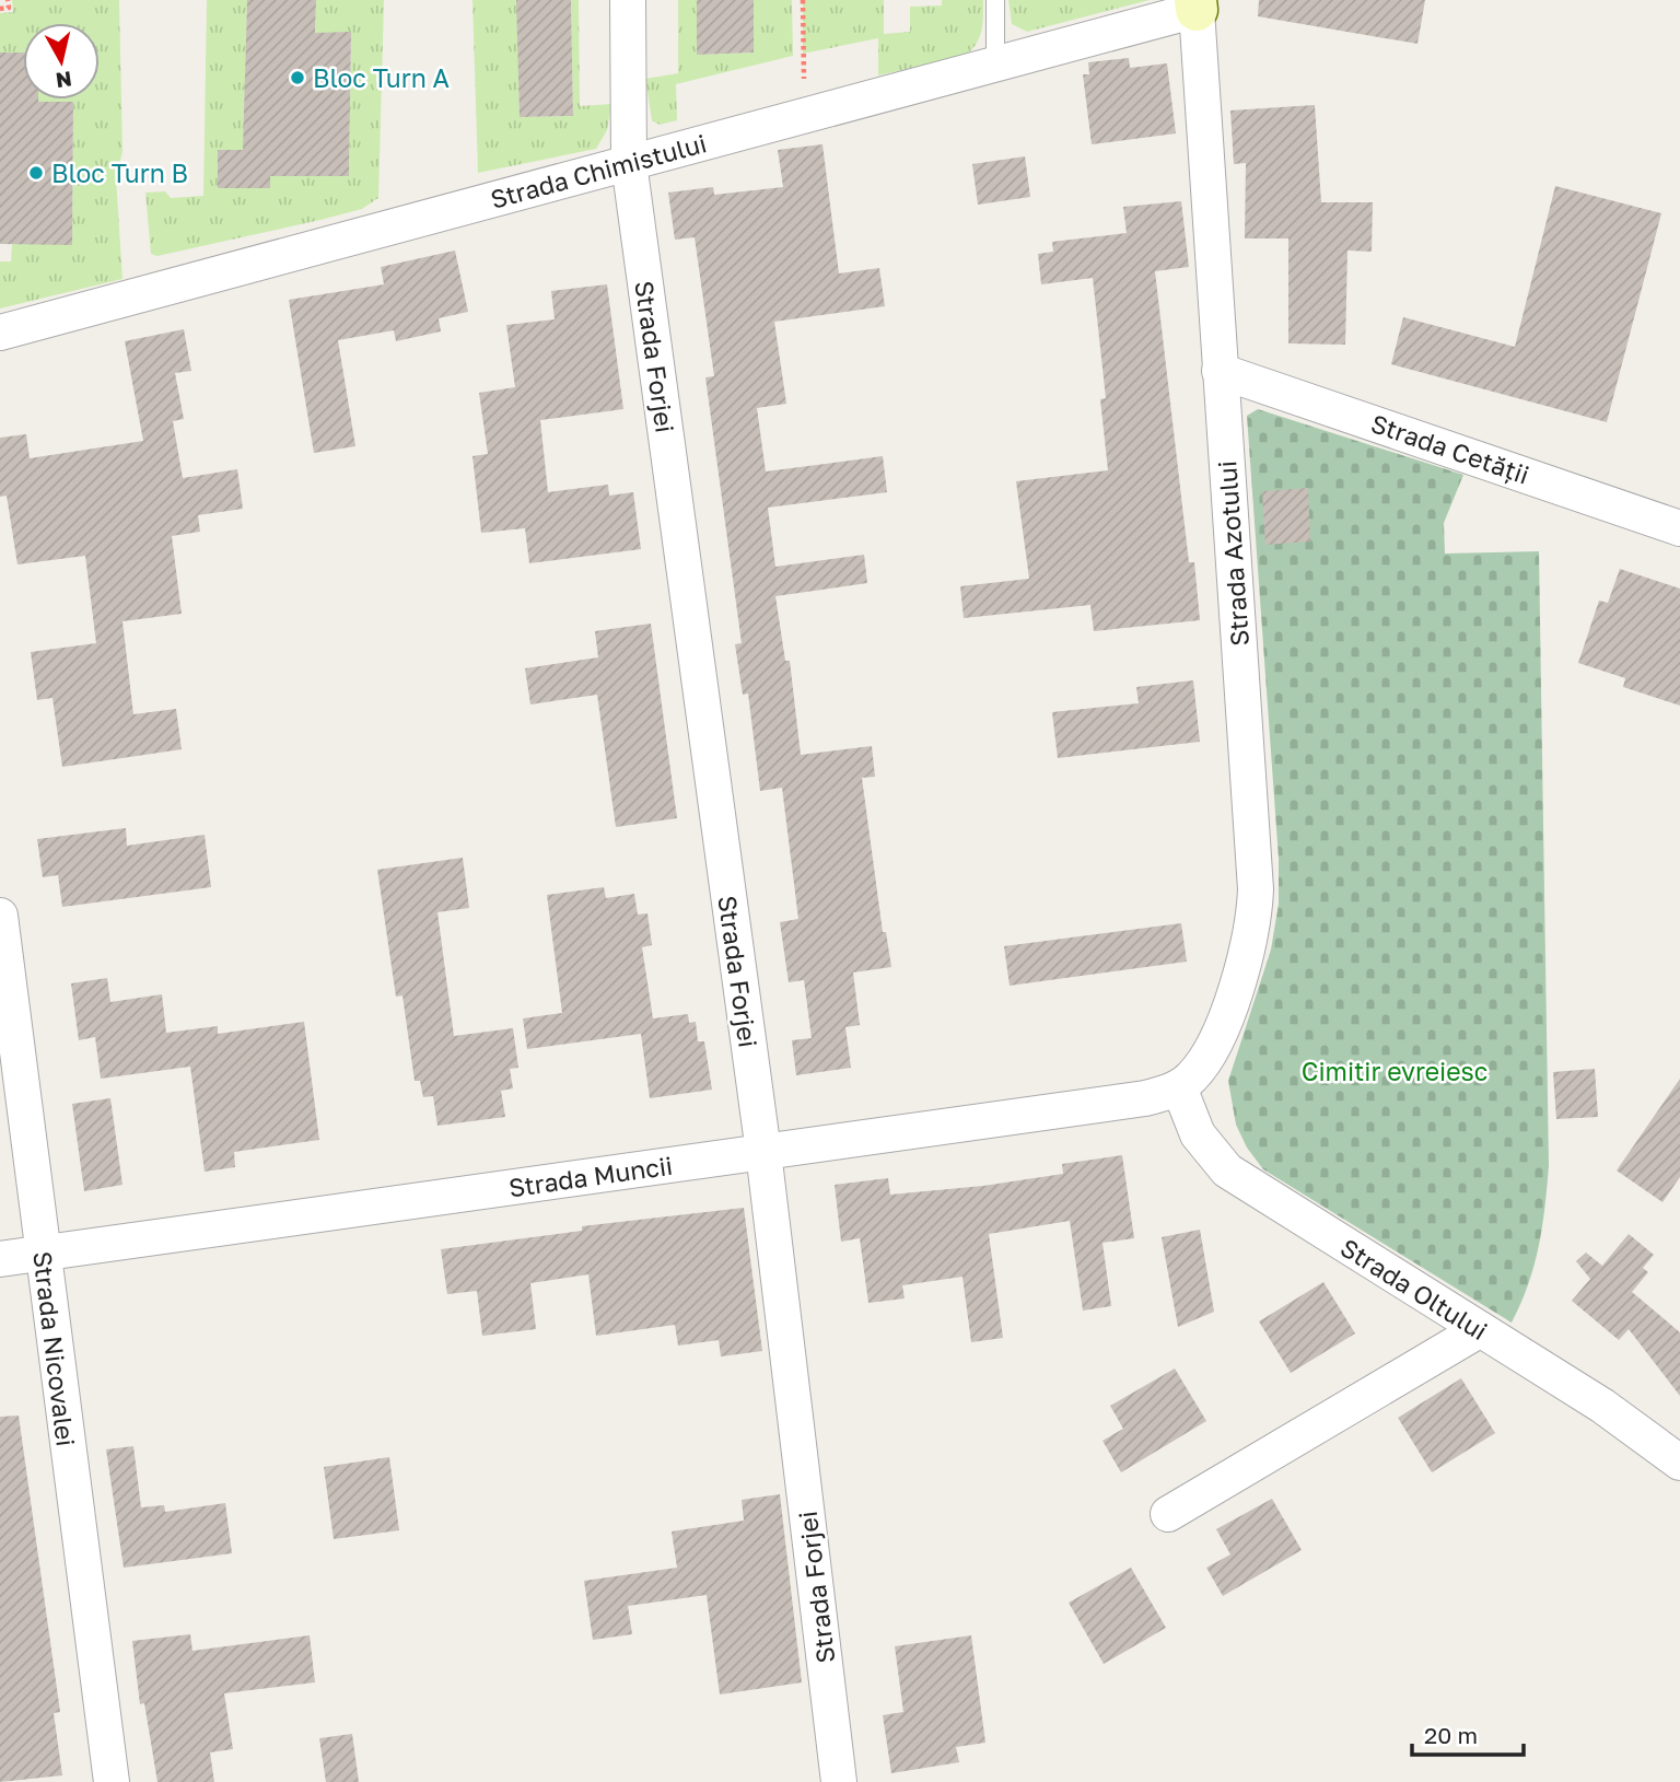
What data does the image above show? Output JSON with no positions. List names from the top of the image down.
{
  "streets": {
    "street": [
      "Strada Chimistului",
      "Strada Forjei",
      "Strada Cetății",
      "Strada Azotului",
      "Strada Muncii",
      "Strada Oltului",
      "Strada Nicovalei"
    ]
  },
  "crossings": [
    ["Strada Chimistului", "Strada Forjei"],
    ["Strada Chimistului", "Strada Azotului"],
    ["Strada Forjei", "Strada Muncii"],
    ["Strada Cetății", "Strada Azotului"],
    ["Strada Azotului", "Strada Muncii"],
    ["Strada Azotului", "Strada Oltului"],
    ["Strada Muncii", "Strada Oltului"],
    ["Strada Muncii", "Strada Nicovalei"]
  ],
  "parks": ["Cimitir evreiesc"],
  "places": ["Bloc Turn A", "Bloc Turn B"],
  "scale_bar": "20 m",
  "north": "bottom"
}
